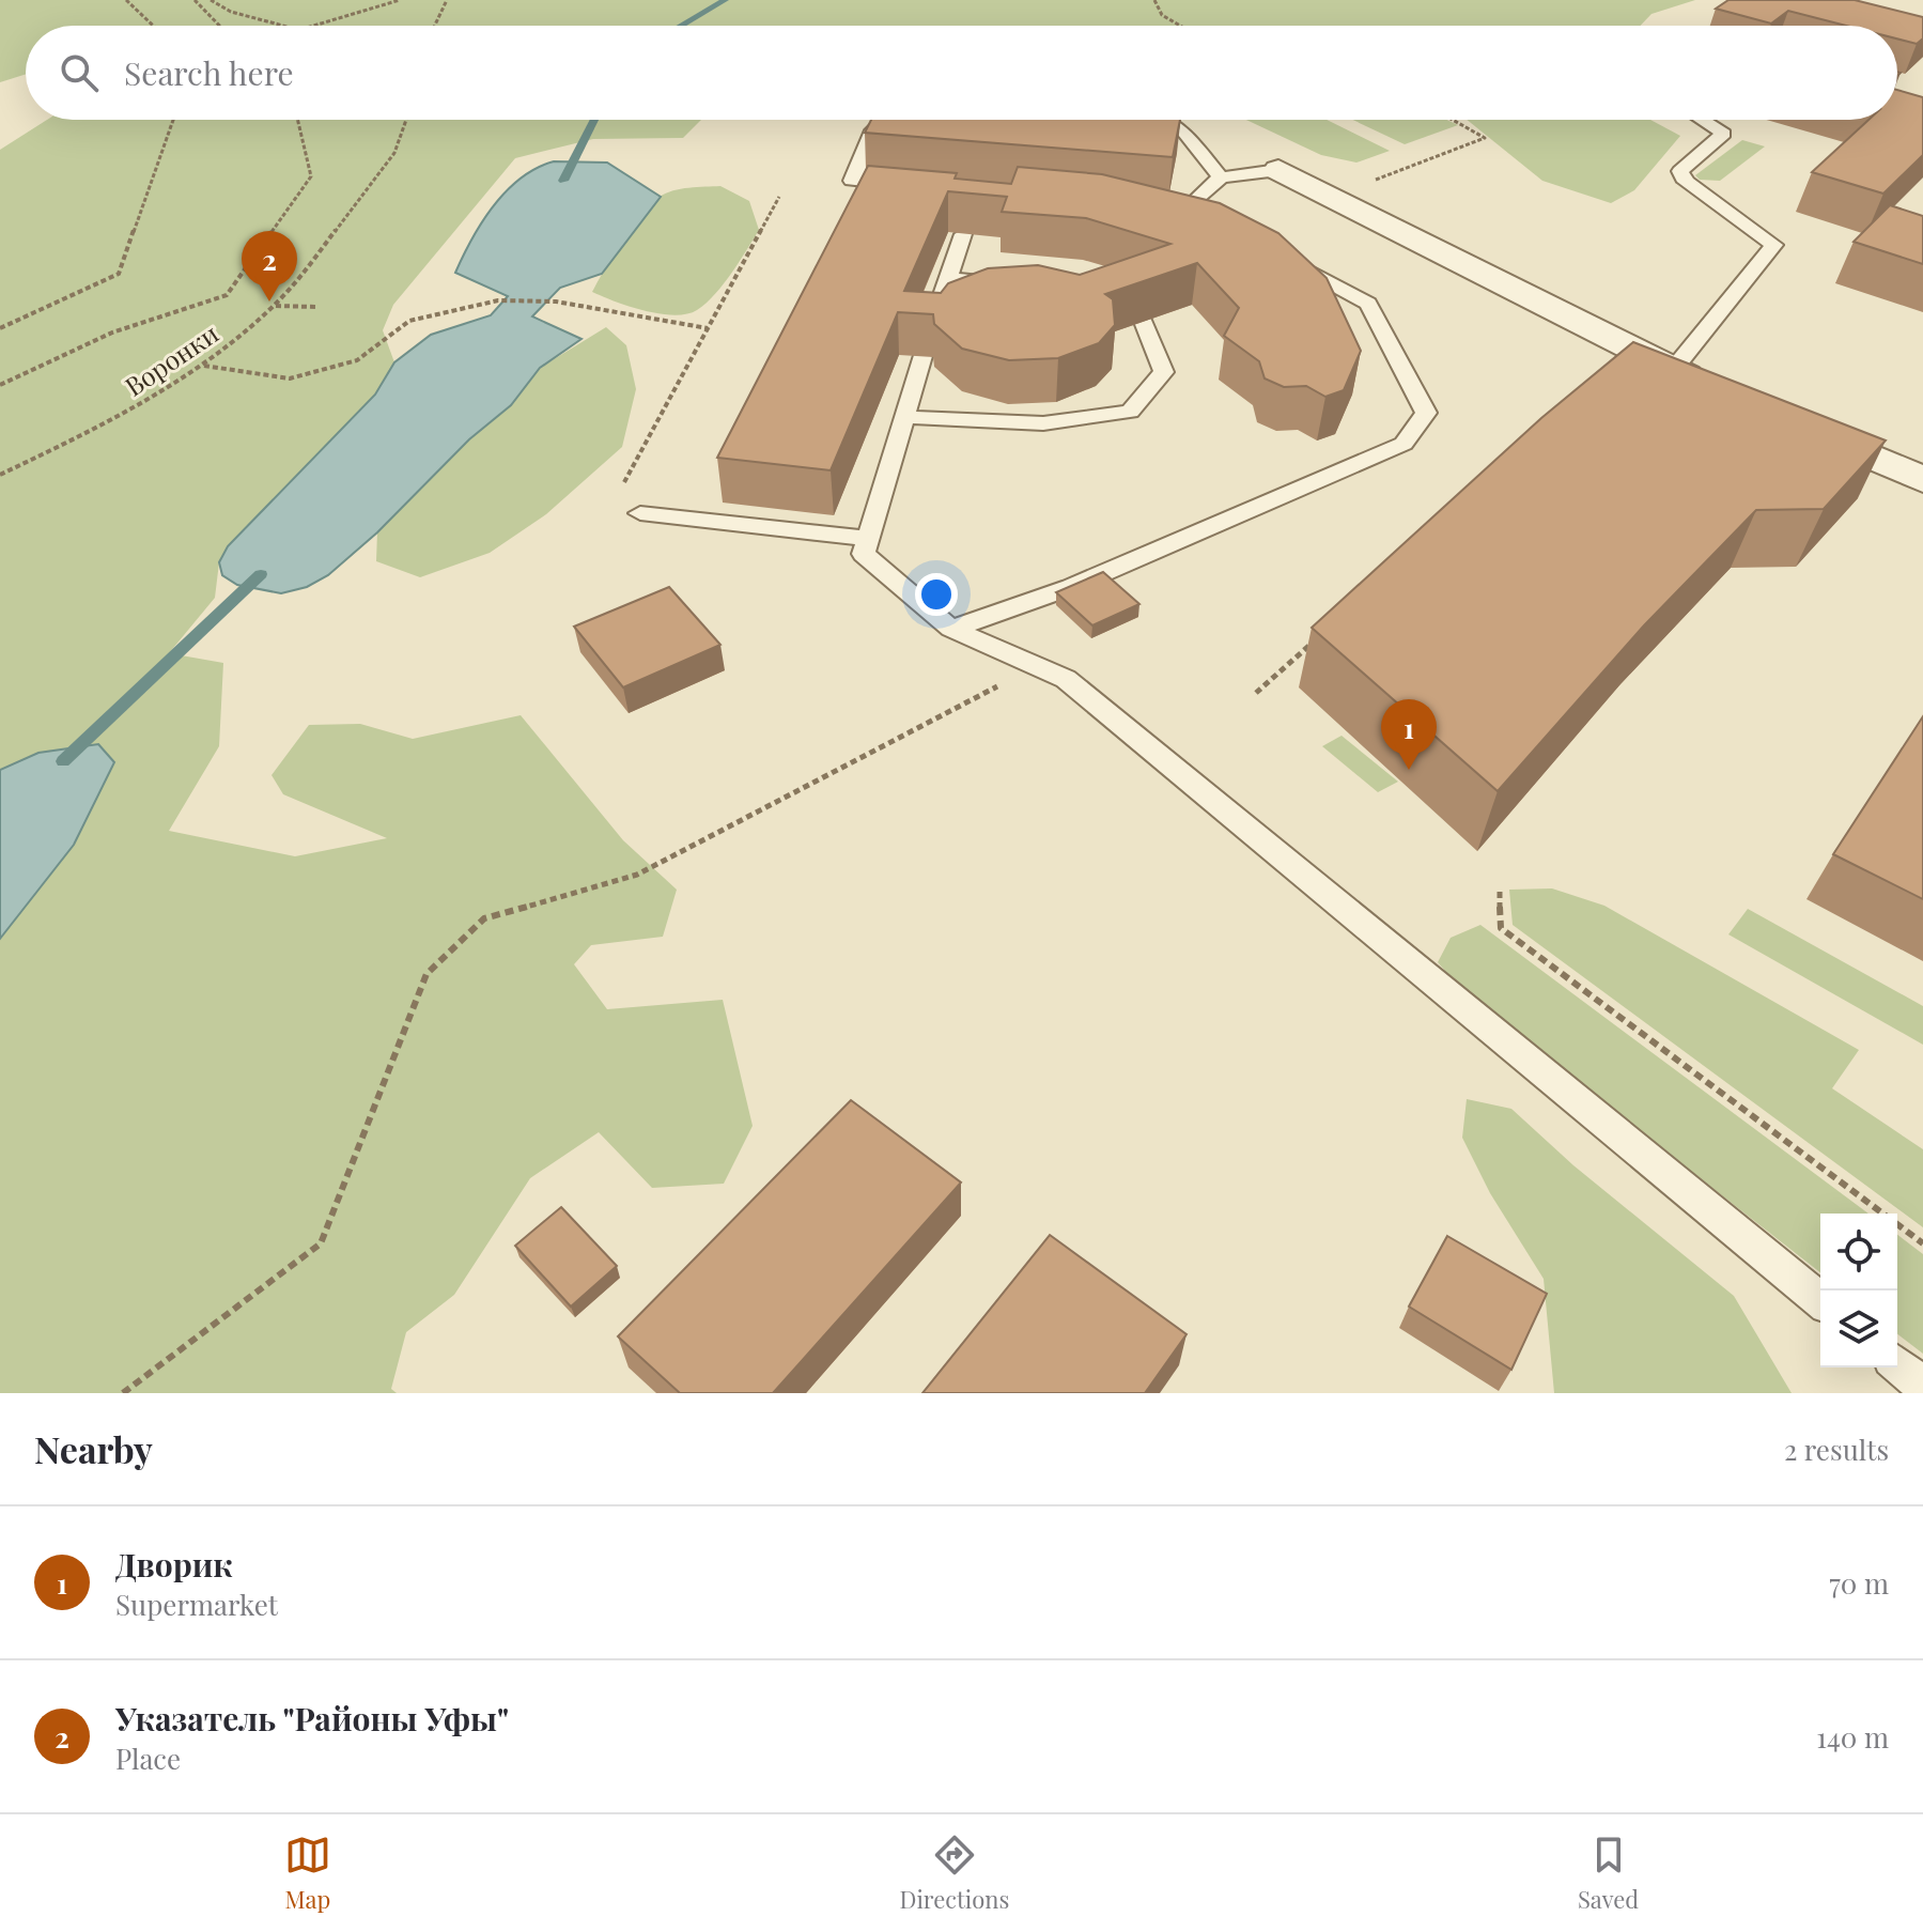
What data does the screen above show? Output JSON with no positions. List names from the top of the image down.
{
  "streets": {
    "path": ["Воронки"]
  },
  "page": {
    "search": "Search here",
    "pins": ["2", "1"],
    "heading": ["Nearby", "2 results"],
    "list": [
      {
        "mark": "1",
        "name": "Дворик",
        "note": "Supermarket",
        "value": "70 m"
      },
      {
        "mark": "2",
        "name": "Указатель \"Районы Уфы\"",
        "note": "Place",
        "value": "140 m"
      }
    ],
    "nav": ["Map", "Directions", "Saved"]
  }
}
